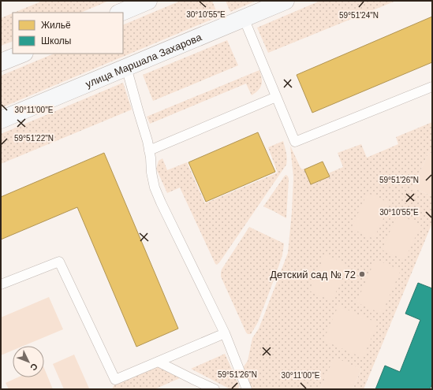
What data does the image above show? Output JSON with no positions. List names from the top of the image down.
{
  "streets": {
    "street": ["улица Маршала Захарова"]
  },
  "places": ["Детский сад № 72"],
  "legend": ["Жильё", "Школы"],
  "north": "bottom right",
  "coordinates": [
    "30°10'55\"E",
    "59°51'24\"N",
    "30°11'00\"E",
    "59°51'22\"N",
    "59°51'26\"N"
  ]
}
